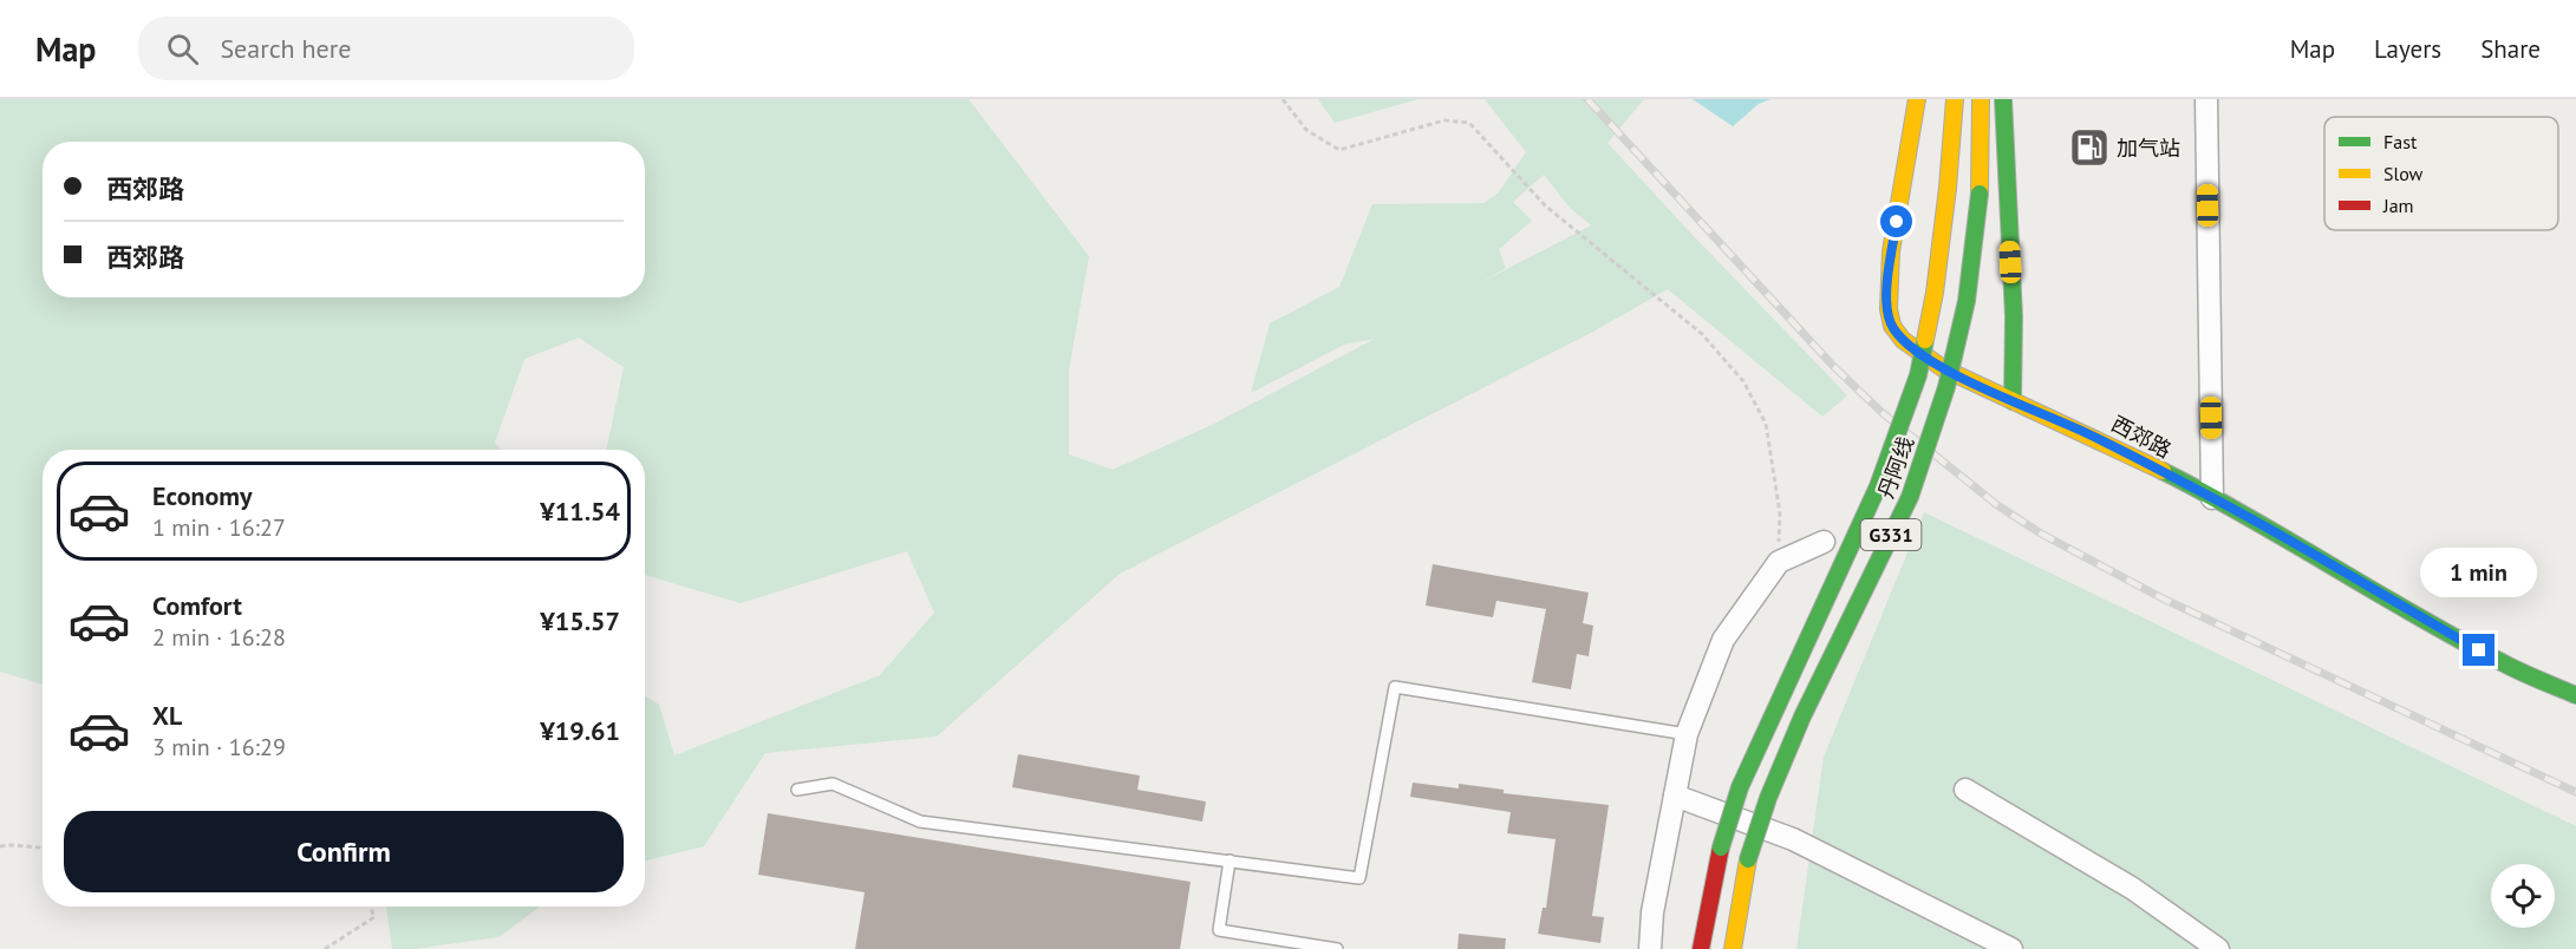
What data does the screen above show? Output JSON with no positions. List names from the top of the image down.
{
  "streets": {
    "main road": ["西郊路", "丹阿线", "G331"]
  },
  "places": {
    "fuel station": ["加气站"]
  },
  "legend": ["Fast", "Slow", "Jam"],
  "page": {
    "header": "Map",
    "search": "Search here",
    "nav": ["Map", "Layers", "Share"],
    "banner": ["西郊路", "西郊路"],
    "list": [
      {
        "name": "Economy",
        "note": "1 min · 16:27",
        "value": "¥11.54"
      },
      {
        "name": "Comfort",
        "note": "2 min · 16:28",
        "value": "¥15.57"
      },
      {
        "name": "XL",
        "note": "3 min · 16:29",
        "value": "¥19.61"
      }
    ],
    "bubble": "1 min",
    "buttons": "Confirm"
  }
}
